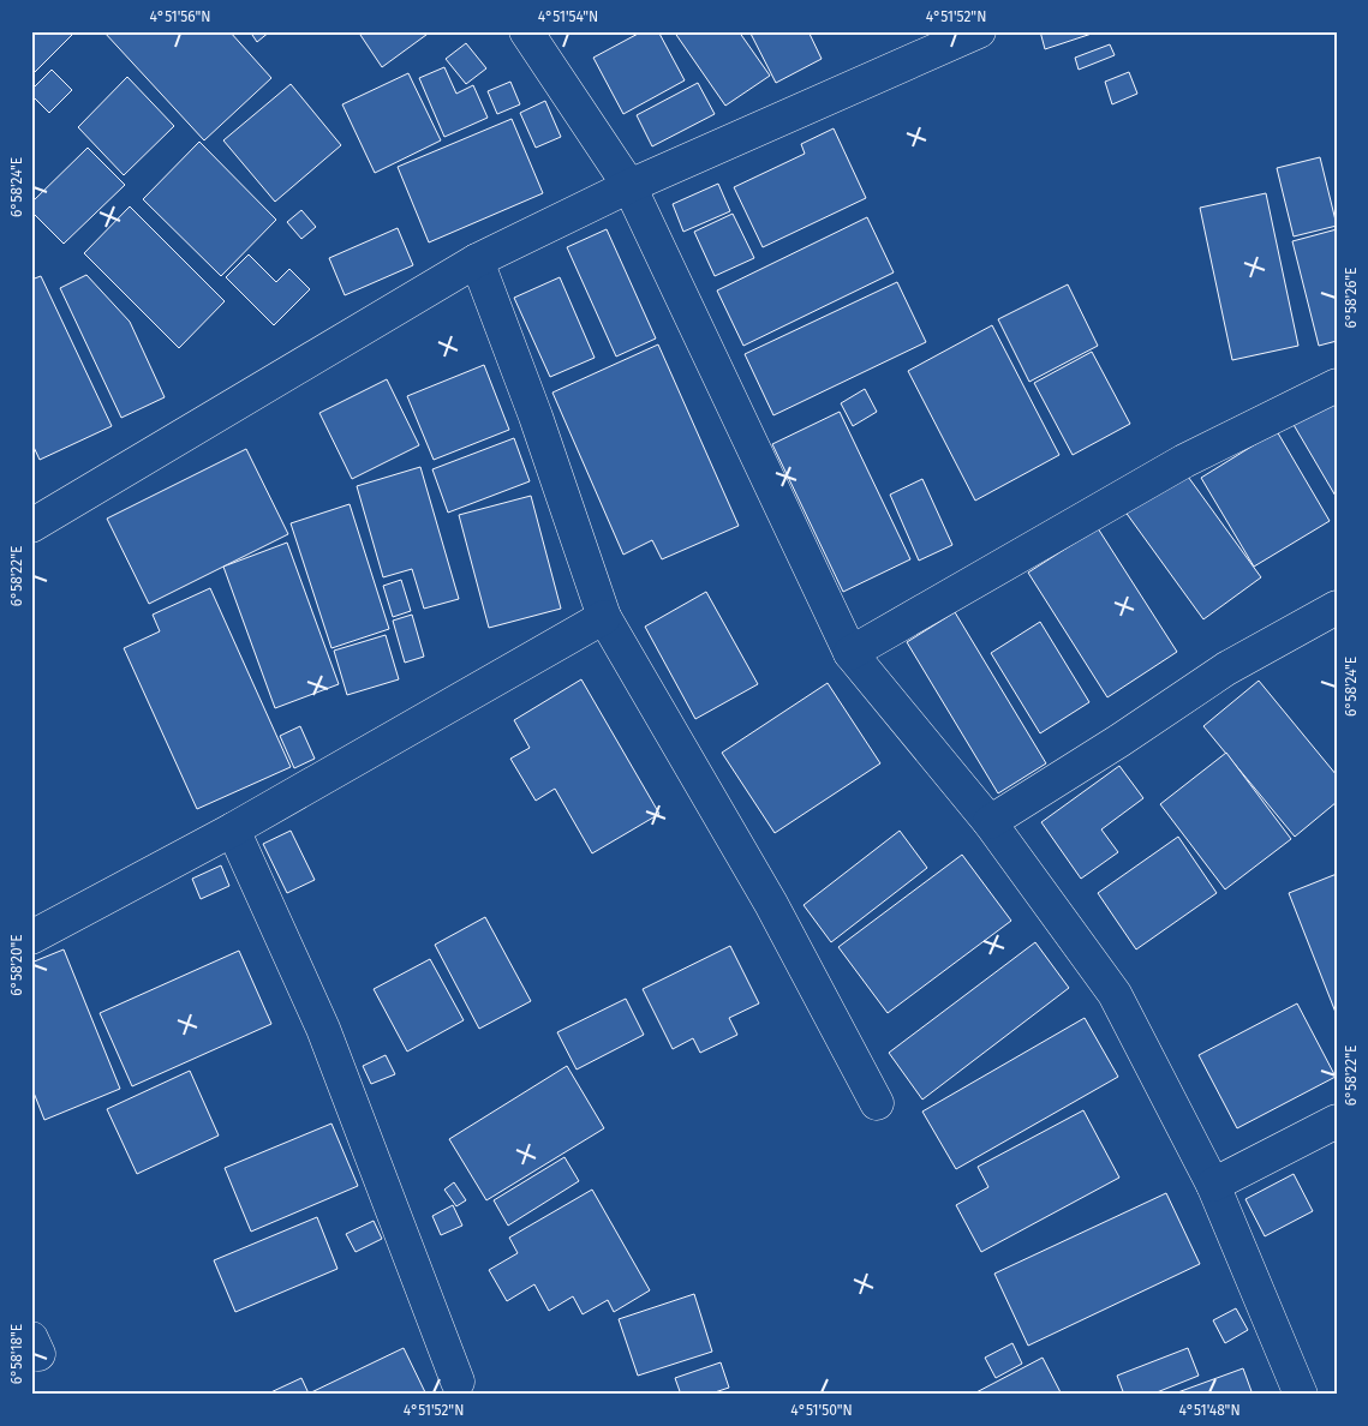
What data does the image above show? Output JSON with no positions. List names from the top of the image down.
{
  "coordinates": [
    "4°51'56\"N",
    "4°51'54\"N",
    "4°51'52\"N",
    "6°58'24\"E",
    "6°58'26\"E",
    "6°58'22\"E",
    "6°58'20\"E",
    "6°58'18\"E",
    "4°51'50\"N",
    "4°51'48\"N"
  ]
}
